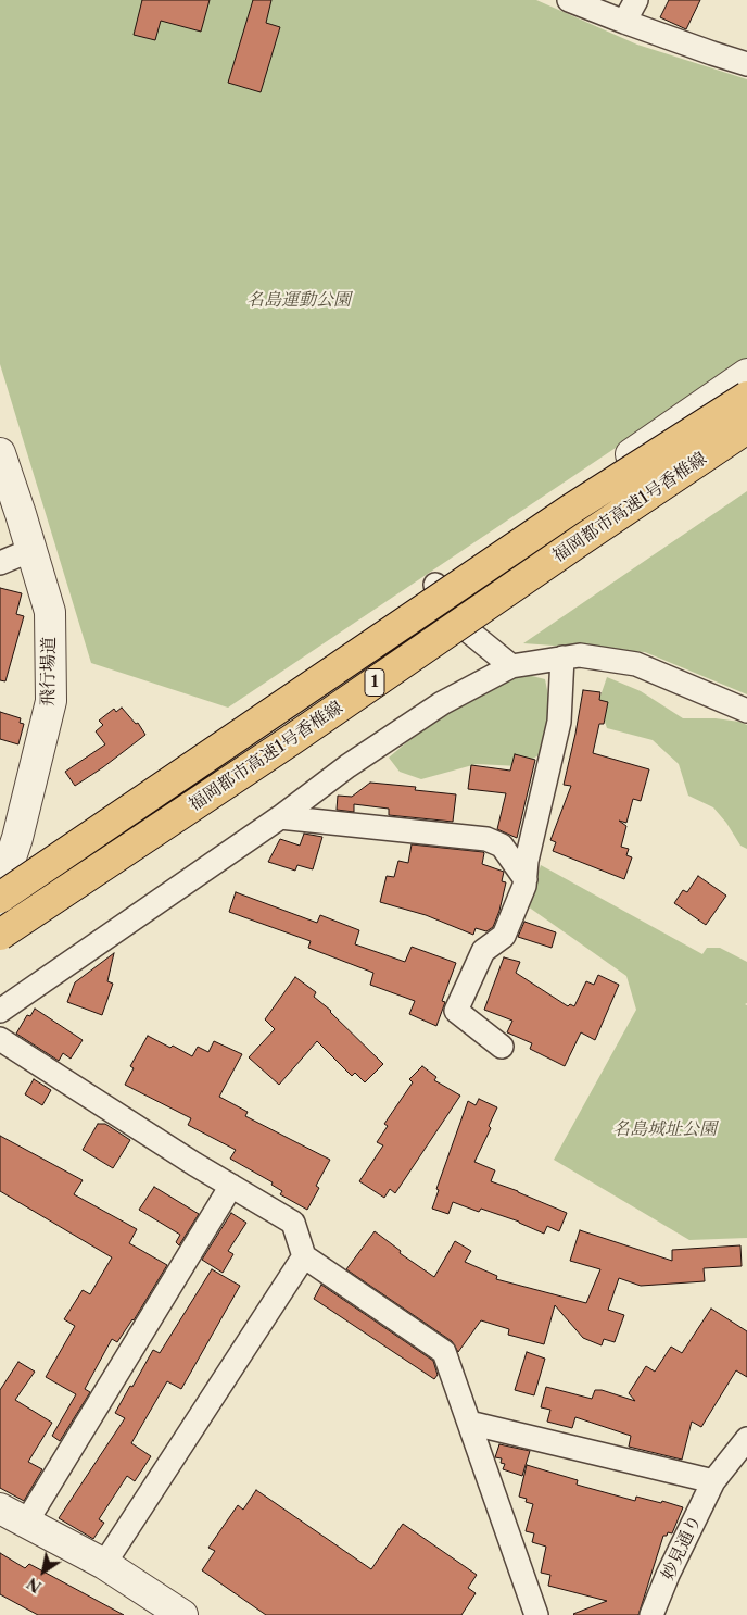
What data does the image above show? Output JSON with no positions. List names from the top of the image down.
{
  "streets": {
    "highway": ["福岡都市高速1号香椎線", "1"],
    "street": ["飛行場道", "妙見通り"]
  },
  "parks": ["名島運動公園", "名島城址公園"],
  "north": "bottom left"
}
